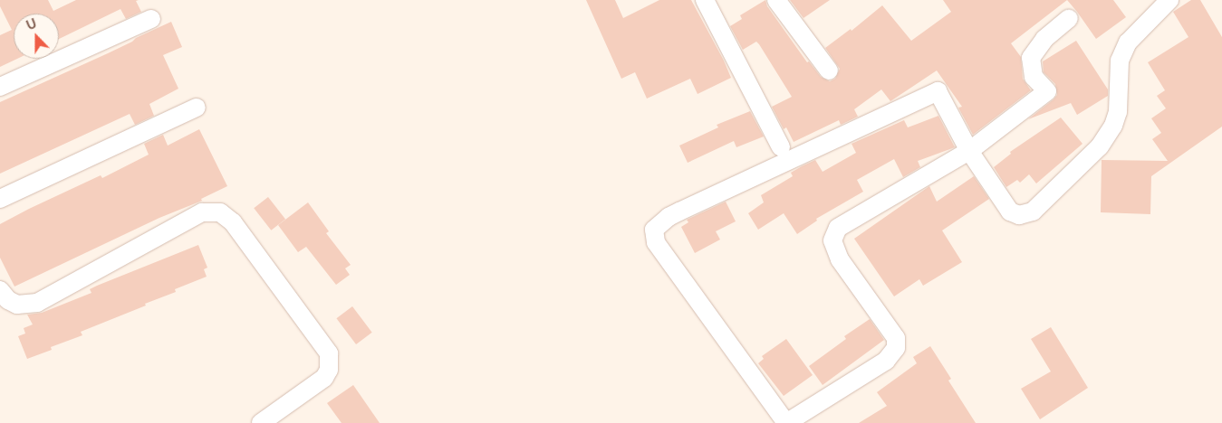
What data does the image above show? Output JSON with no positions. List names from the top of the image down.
{
  "north": "top"
}
